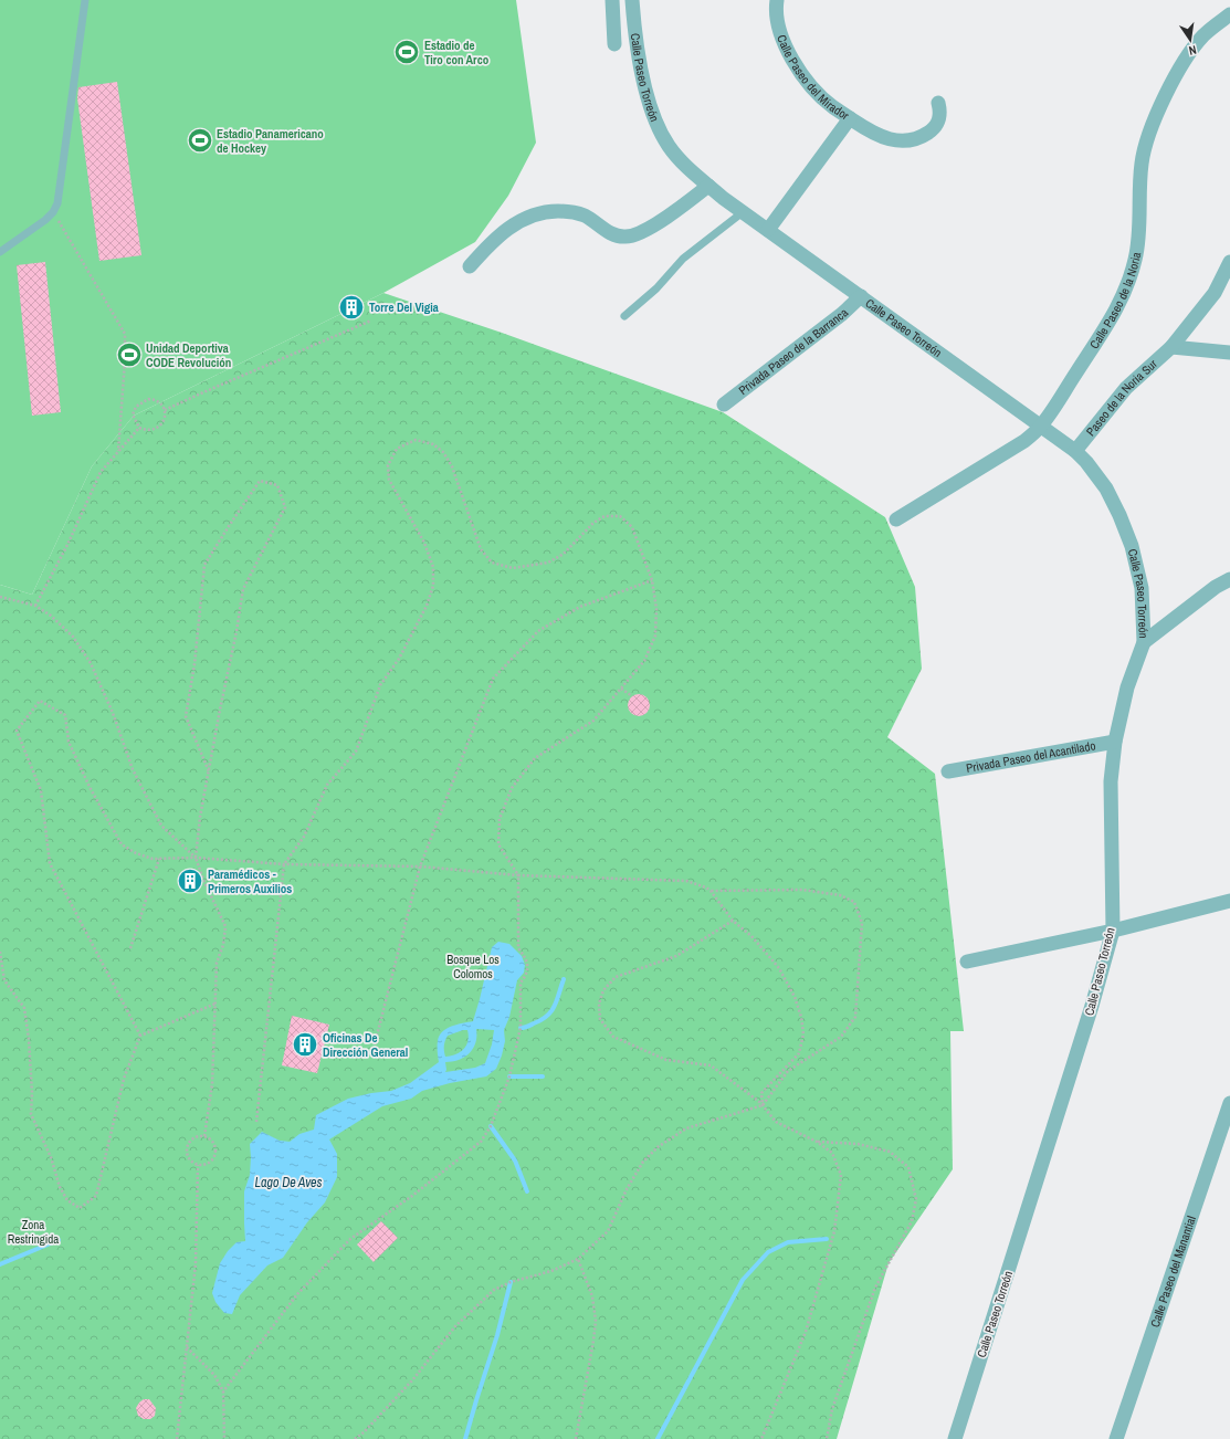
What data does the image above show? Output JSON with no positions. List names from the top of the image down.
{
  "streets": {
    "street": [
      "Calle Paseo del Mirador",
      "Calle Paseo Torreón",
      "Calle Paseo de la Noria",
      "Privada Paseo de la Barranca",
      "Paseo de la Noria Sur",
      "Privada Paseo del Acantilado",
      "Calle Paseo del Manantial"
    ]
  },
  "crossings": [
    ["Calle Paseo del Mirador", "Calle Paseo Torreón"],
    ["Calle Paseo Torreón", "Calle Paseo de la Noria"],
    ["Calle Paseo Torreón", "Privada Paseo de la Barranca"],
    ["Calle Paseo Torreón", "Paseo de la Noria Sur"],
    ["Calle Paseo Torreón", "Privada Paseo del Acantilado"]
  ],
  "water": ["Lago De Aves"],
  "parks": ["Bosque Los Colomos", "Zona Restringida"],
  "places": {
    "sports": ["Estadio de Tiro con Arco", "Estadio Panamericano de Hockey", "Unidad Deportiva CODE Revolución"],
    "building": ["Torre Del Vigia", "Paramédicos - Primeros Auxilios", "Oficinas De Dirección General"]
  },
  "north": "bottom"
}
